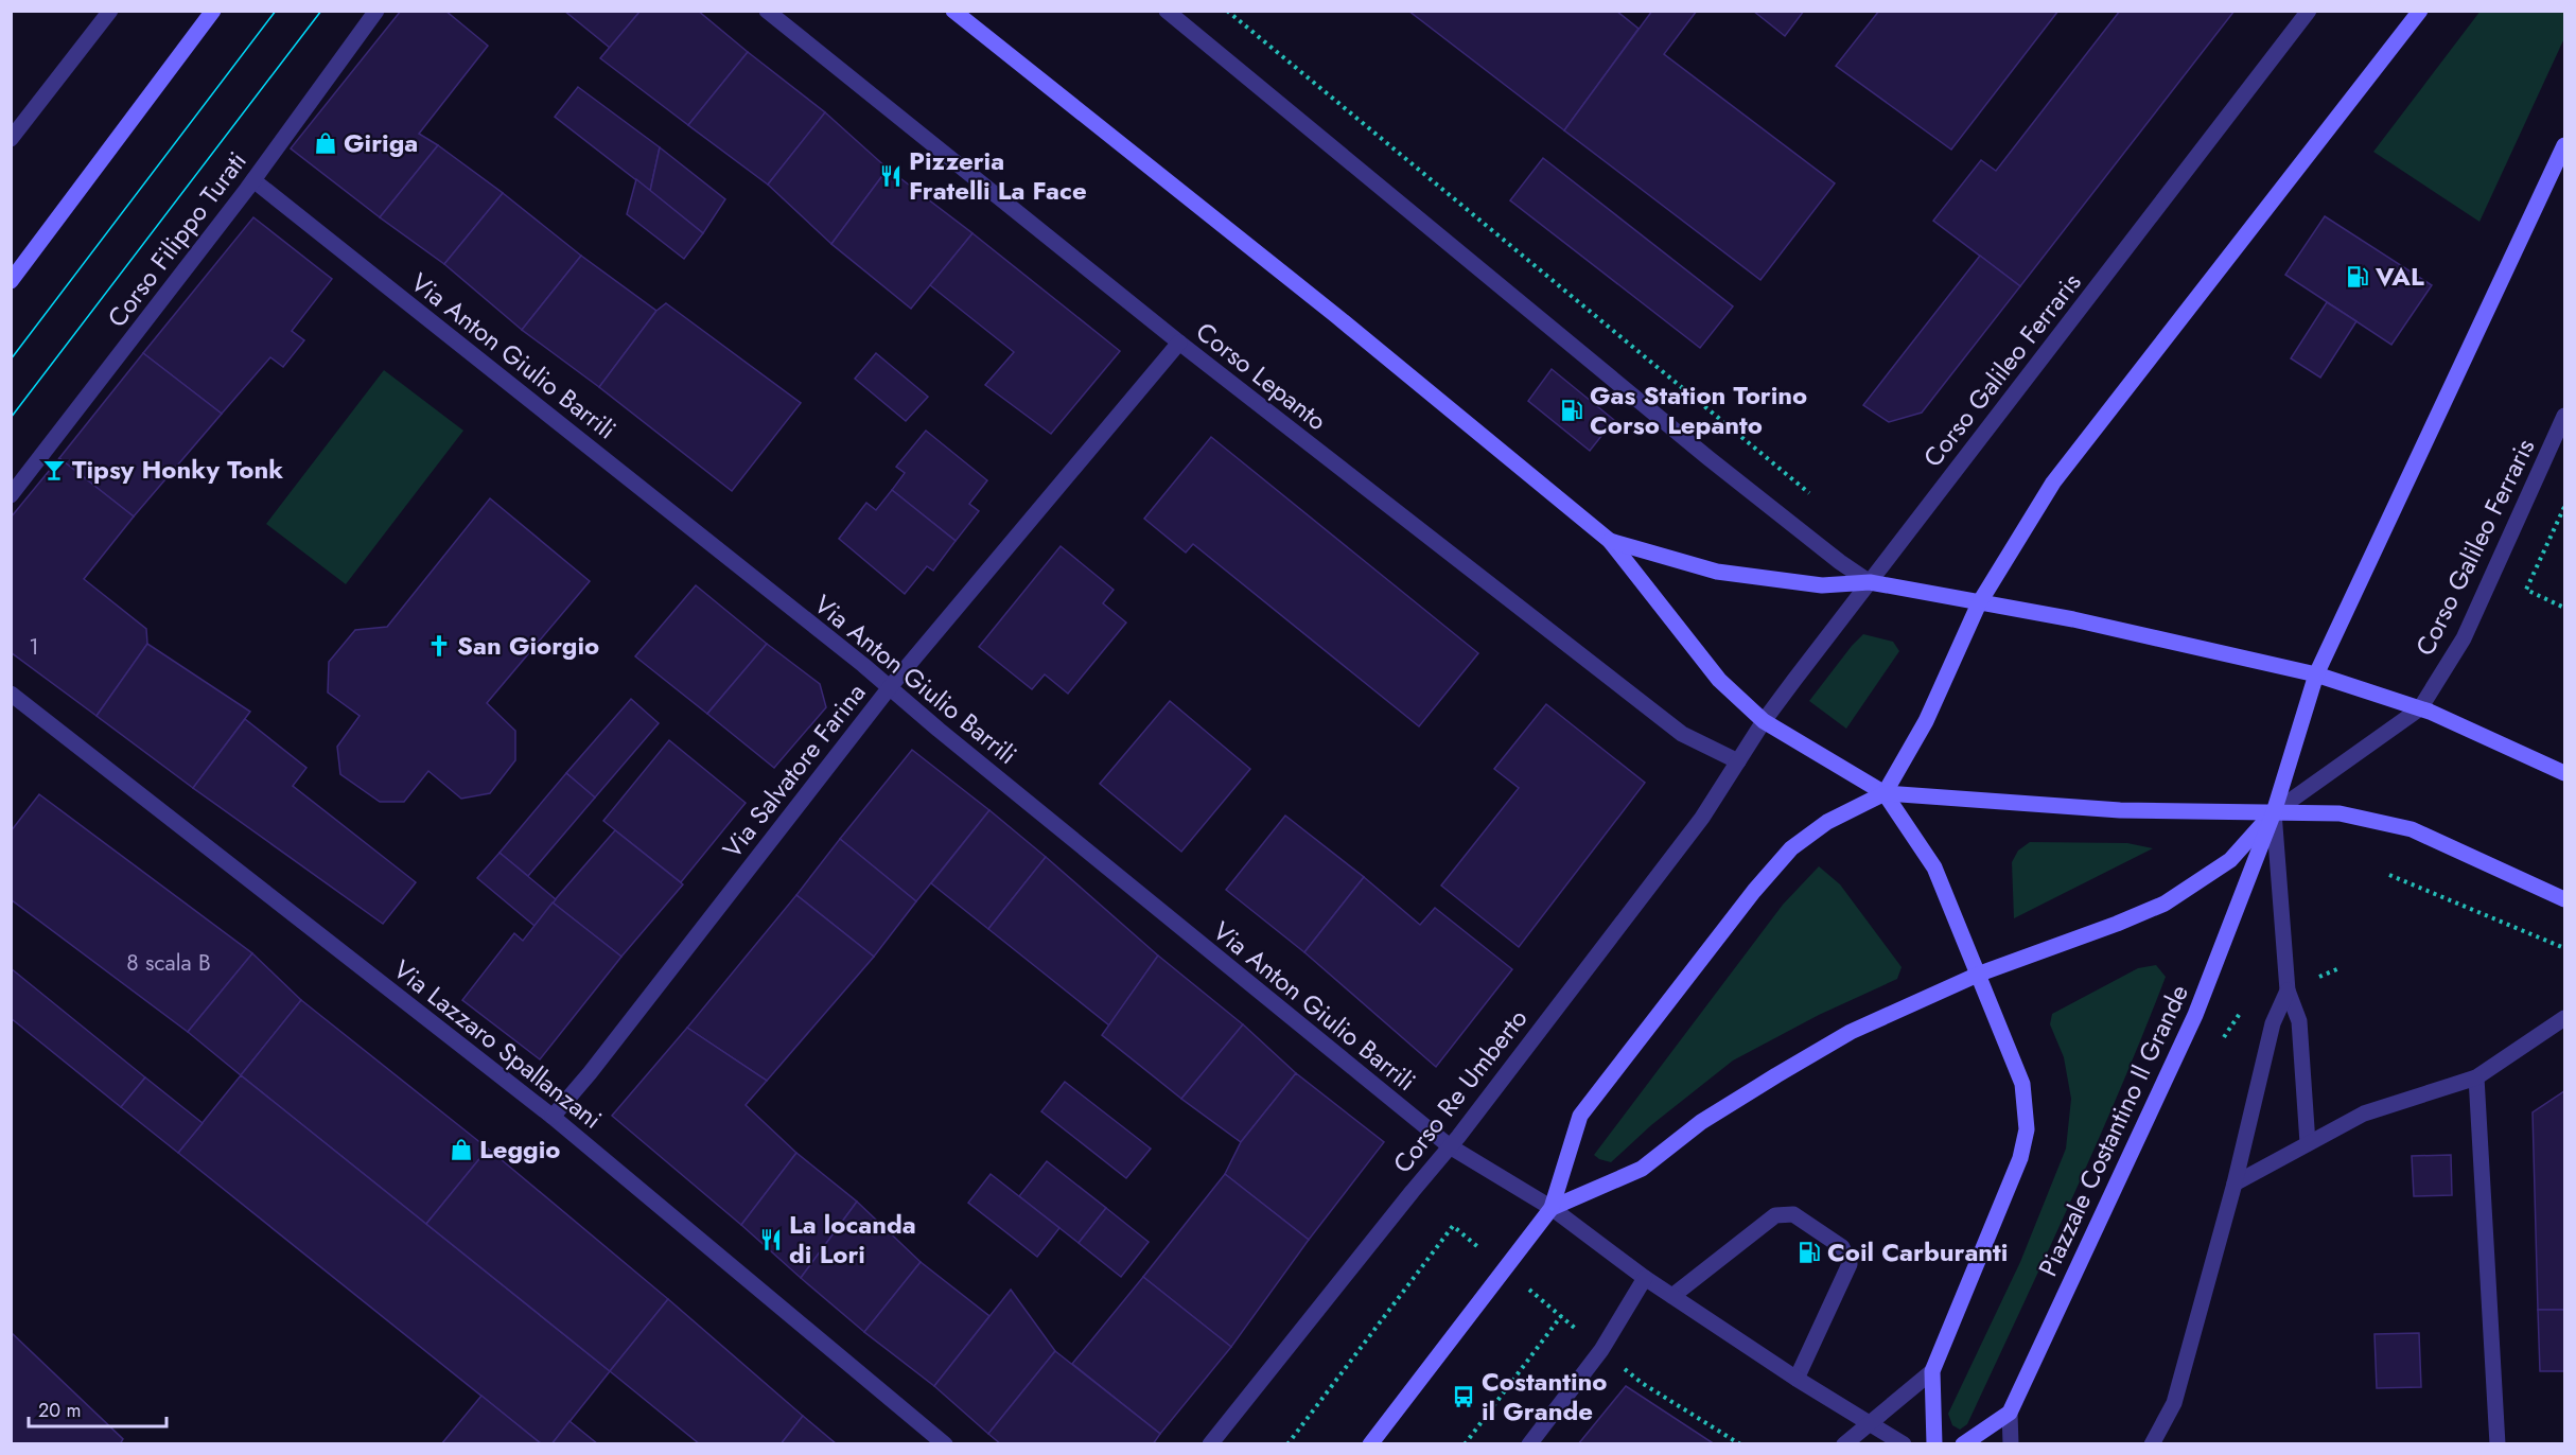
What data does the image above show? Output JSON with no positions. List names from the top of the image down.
{
  "streets": {
    "main road": ["Piazzale Costantino Il Grande"],
    "street": [
      "Corso Filippo Turati",
      "Via Anton Giulio Barrili",
      "Corso Galileo Ferraris",
      "Corso Lepanto",
      "Via Salvatore Farina",
      "Via Lazzaro Spallanzani",
      "Corso Re Umberto"
    ]
  },
  "crossings": [
    ["Corso Filippo Turati", "Via Anton Giulio Barrili"],
    ["Via Anton Giulio Barrili", "Via Salvatore Farina"],
    ["Via Anton Giulio Barrili", "Corso Re Umberto"],
    ["Via Anton Giulio Barrili", "Piazzale Costantino Il Grande"],
    ["Corso Galileo Ferraris", "Corso Lepanto"],
    ["Corso Galileo Ferraris", "Corso Re Umberto"],
    ["Corso Galileo Ferraris", "Piazzale Costantino Il Grande"],
    ["Corso Lepanto", "Via Salvatore Farina"],
    ["Corso Lepanto", "Corso Re Umberto"],
    ["Via Salvatore Farina", "Via Lazzaro Spallanzani"]
  ],
  "places": {
    "shop": ["Giriga", "Leggio"],
    "restaurant": ["Pizzeria Fratelli La Face", "La locanda di Lori"],
    "fuel station": ["VAL", "Gas Station Torino Corso Lepanto", "Coil Carburanti"],
    "bar": ["Tipsy Honky Tonk"],
    "church": ["San Giorgio"],
    "bus stop": ["Costantino il Grande"]
  },
  "house_numbers": ["1", "8 scala B"],
  "scale_bar": "20 m"
}
